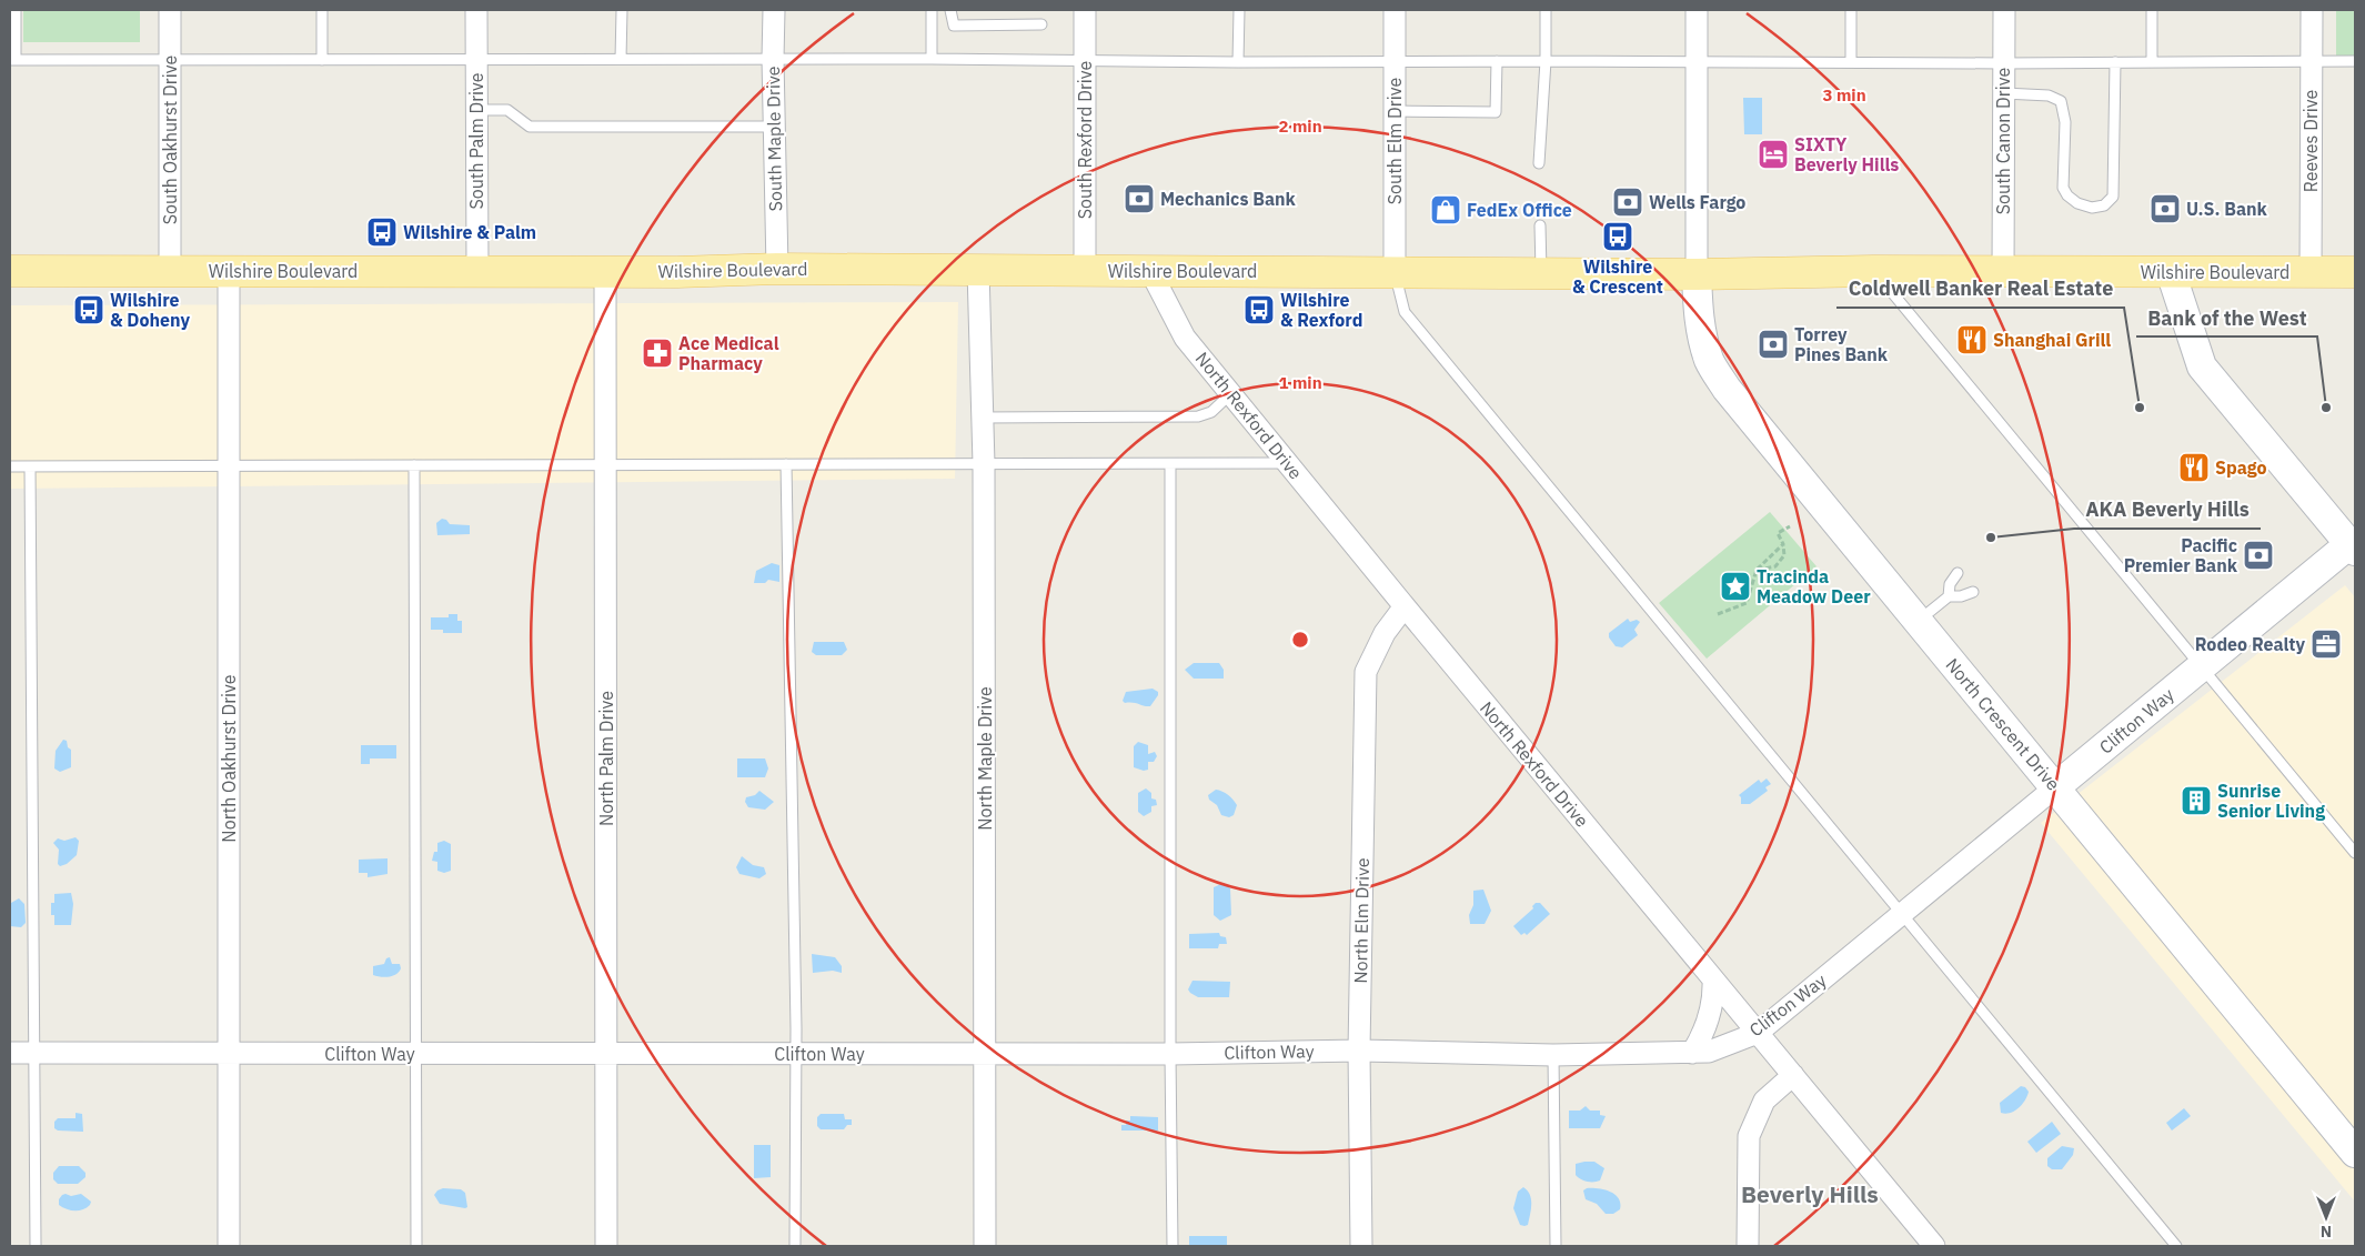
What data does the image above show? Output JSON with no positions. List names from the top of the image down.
{
  "streets": {
    "main road": ["Wilshire Boulevard"],
    "street": [
      "South Maple Drive",
      "South Oakhurst Drive",
      "South Rexford Drive",
      "South Palm Drive",
      "South Elm Drive",
      "South Canon Drive",
      "Reeves Drive",
      "North Rexford Drive",
      "Clifton Way",
      "North Crescent Drive",
      "North Oakhurst Drive",
      "North Palm Drive",
      "North Maple Drive",
      "North Elm Drive"
    ]
  },
  "crossings": [
    ["South Maple Drive", "Wilshire Boulevard"],
    ["South Oakhurst Drive", "Wilshire Boulevard"],
    ["South Rexford Drive", "Wilshire Boulevard"],
    ["South Palm Drive", "Wilshire Boulevard"],
    ["South Elm Drive", "Wilshire Boulevard"],
    ["South Canon Drive", "Wilshire Boulevard"],
    ["Reeves Drive", "Wilshire Boulevard"],
    ["Wilshire Boulevard", "North Rexford Drive"],
    ["Wilshire Boulevard", "North Crescent Drive"],
    ["Wilshire Boulevard", "North Oakhurst Drive"],
    ["Wilshire Boulevard", "North Palm Drive"],
    ["Wilshire Boulevard", "North Maple Drive"],
    ["North Rexford Drive", "Clifton Way"],
    ["North Rexford Drive", "North Elm Drive"],
    ["Clifton Way", "North Crescent Drive"],
    ["Clifton Way", "North Oakhurst Drive"],
    ["Clifton Way", "North Palm Drive"],
    ["Clifton Way", "North Maple Drive"],
    ["Clifton Way", "North Elm Drive"]
  ],
  "districts": ["Beverly Hills"],
  "places": {
    "hotel": ["SIXTY Beverly Hills"],
    "bank": [
      "Mechanics Bank",
      "Wells Fargo",
      "U.S. Bank",
      "Torrey Pines Bank",
      "Pacific Premier Bank"
    ],
    "shop": ["FedEx Office"],
    "bus stop": [
      "Wilshire & Palm",
      "Wilshire & Crescent",
      "Wilshire & Doheny",
      "Wilshire & Rexford"
    ],
    "restaurant": ["Shanghai Grill", "Spago"],
    "pharmacy": ["Ace Medical Pharmacy"],
    "other": ["Coldwell Banker Real Estate", "Bank of the West", "AKA Beverly Hills"],
    "place": ["Tracinda Meadow Deer"],
    "office": ["Rodeo Realty"],
    "building": ["Sunrise Senior Living"]
  },
  "north": "bottom",
  "rings": ["3 min", "2 min", "1 min"]
}
